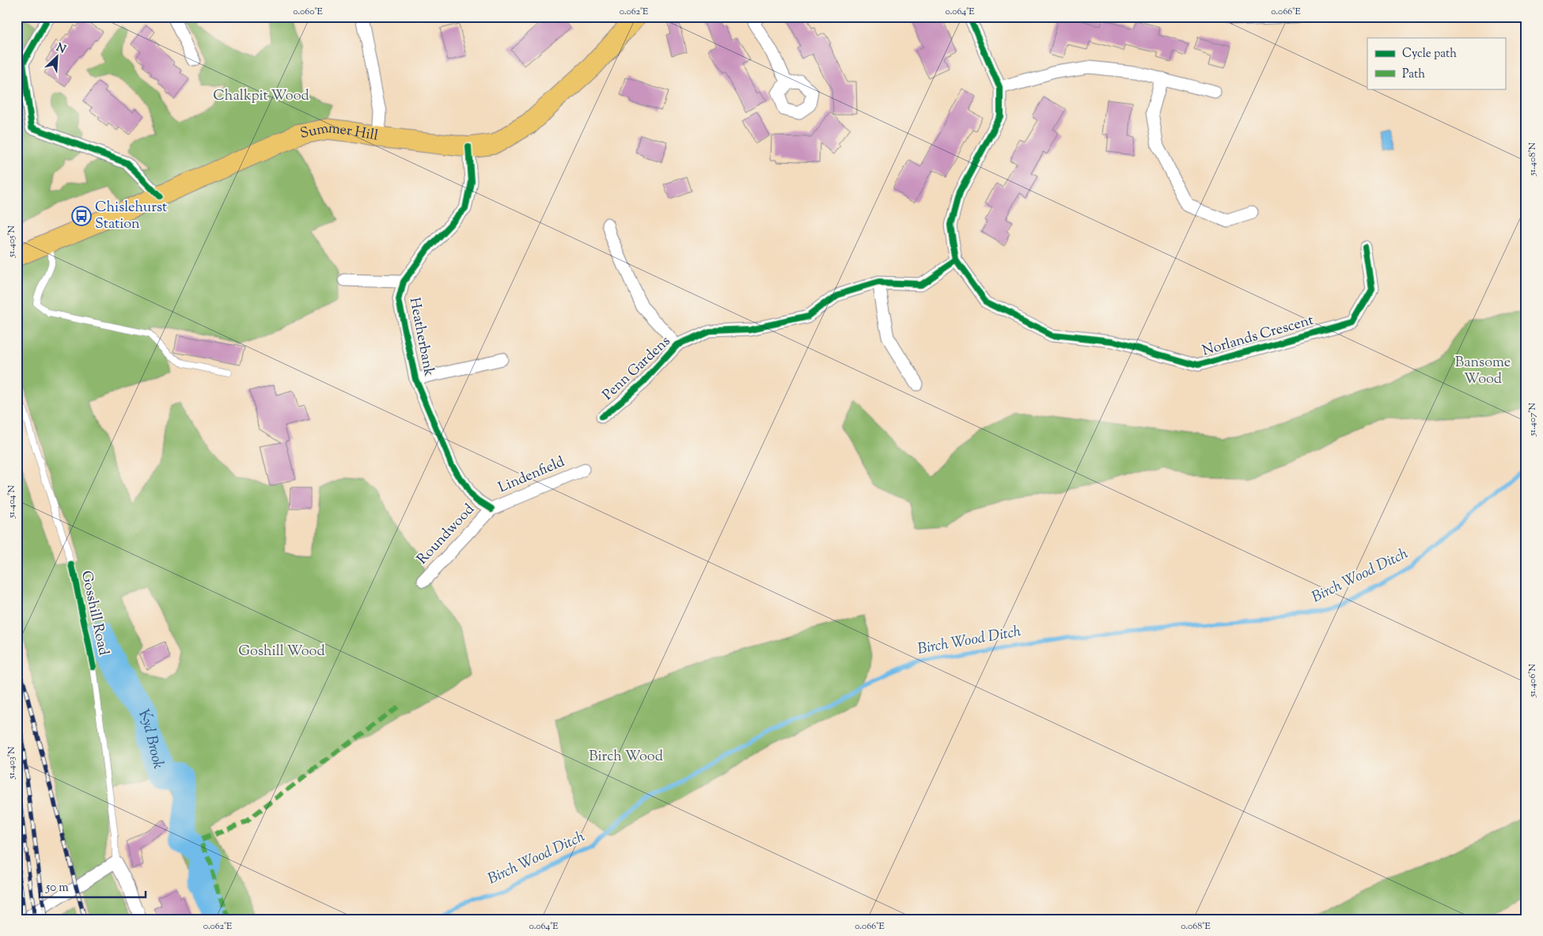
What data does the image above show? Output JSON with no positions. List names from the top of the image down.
{
  "streets": {
    "main road": ["Summer Hill"],
    "street": [
      "Norlands Crescent",
      "Heatherbank",
      "Penn Gardens",
      "Lindenfield",
      "Roundwood"
    ],
    "lane": ["Gosshill Road"]
  },
  "crossings": [
    ["Summer Hill", "Heatherbank"],
    ["Norlands Crescent", "Penn Gardens"],
    ["Heatherbank", "Lindenfield"],
    ["Heatherbank", "Roundwood"],
    ["Lindenfield", "Roundwood"]
  ],
  "water": ["Birch Wood Ditch", "Kyd Brook"],
  "parks": [
    "Chalkpit Wood",
    "Bansome Wood",
    "Goshill Wood",
    "Birch Wood"
  ],
  "places": {
    "bus stop": ["Chislehurst Station"]
  },
  "legend": ["Cycle path", "Path"],
  "scale_bar": "50 m",
  "north": "top right",
  "coordinates": [
    "0.060°E",
    "0.062°E",
    "0.064°E",
    "0.066°E",
    "51.408°N",
    "51.405°N",
    "51.407°N",
    "51.404°N",
    "51.406°N",
    "51.403°N",
    "0.068°E"
  ]
}
